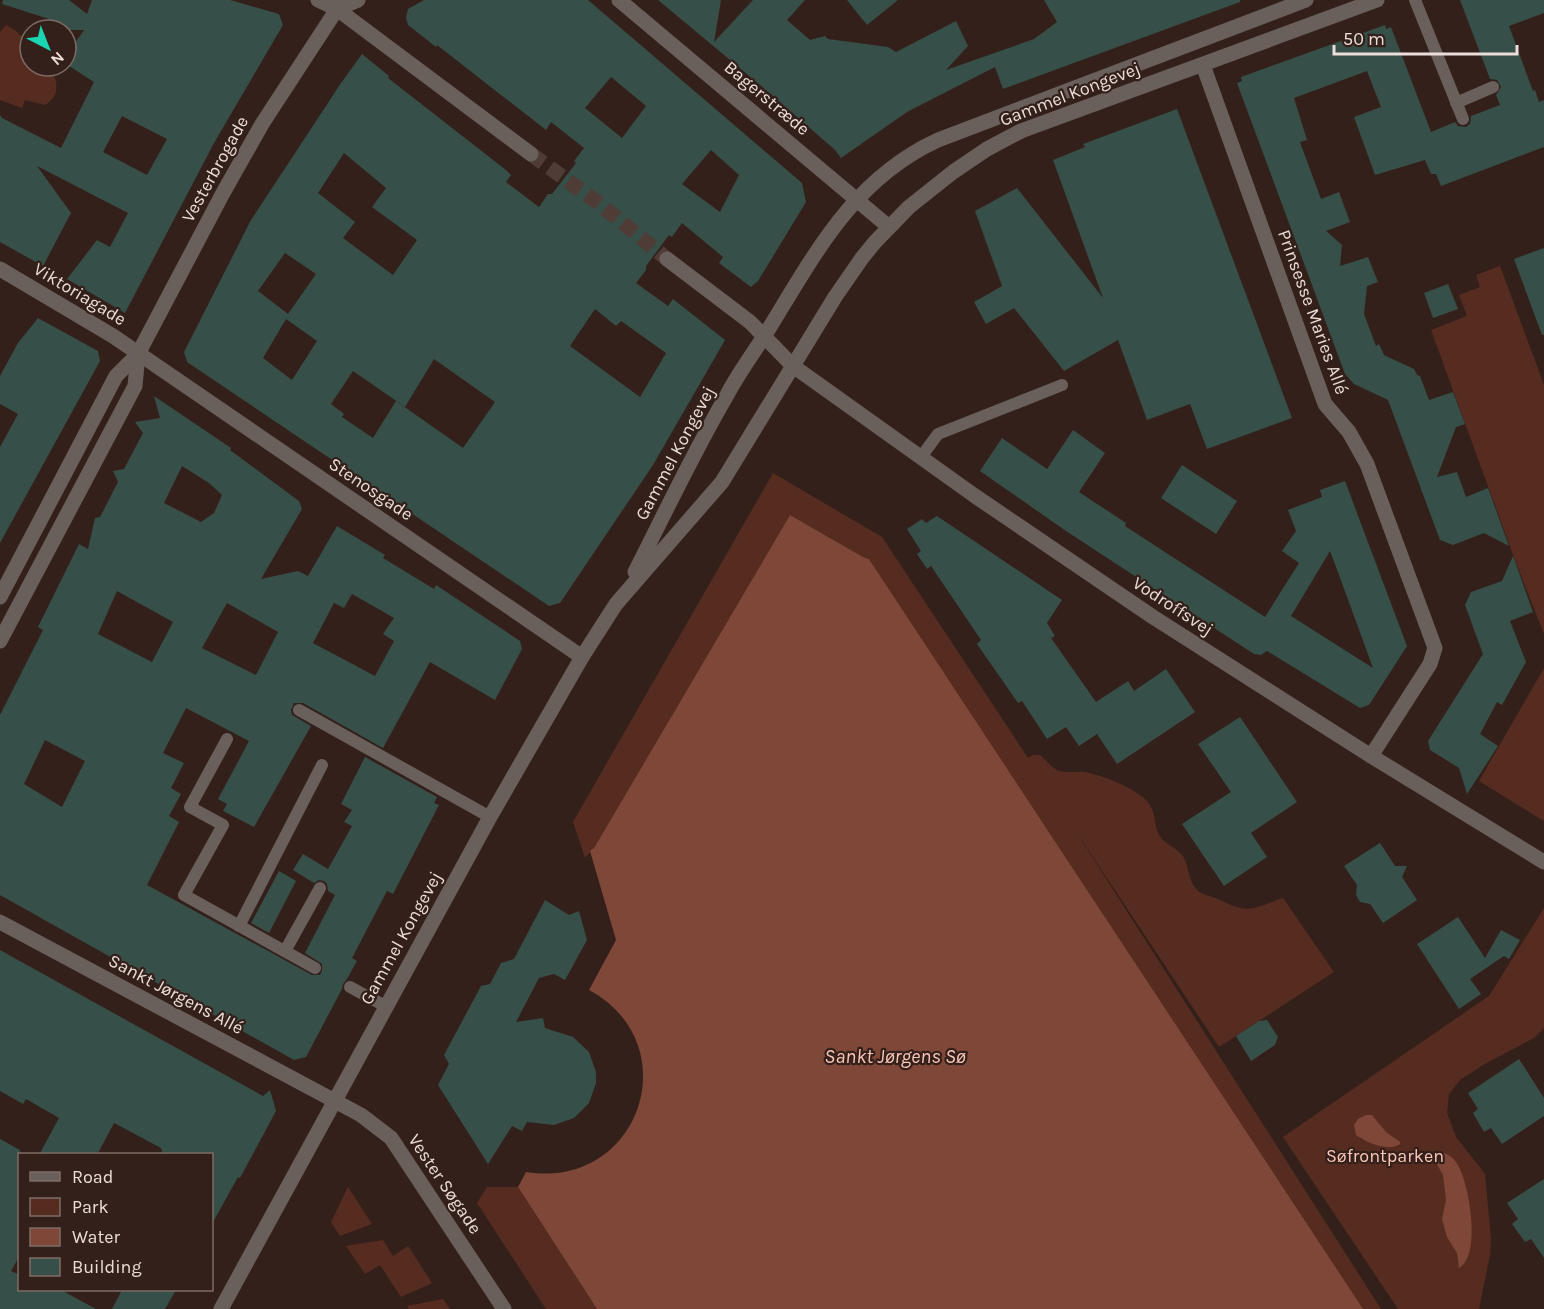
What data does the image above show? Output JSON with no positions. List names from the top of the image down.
{
  "streets": {
    "street": [
      "Gammel Kongevej",
      "Bagerstræde",
      "Vesterbrogade",
      "Viktoriagade",
      "Prinsesse Maries Allé",
      "Stenosgade",
      "Vodroffsvej",
      "Sankt Jørgens Allé",
      "Vester Søgade"
    ]
  },
  "crossings": [
    ["Gammel Kongevej", "Bagerstræde"],
    ["Gammel Kongevej", "Prinsesse Maries Allé"],
    ["Gammel Kongevej", "Stenosgade"],
    ["Gammel Kongevej", "Vodroffsvej"],
    ["Gammel Kongevej", "Sankt Jørgens Allé"],
    ["Gammel Kongevej", "Vester Søgade"],
    ["Vesterbrogade", "Viktoriagade"],
    ["Vesterbrogade", "Stenosgade"],
    ["Viktoriagade", "Stenosgade"],
    ["Prinsesse Maries Allé", "Vodroffsvej"],
    ["Sankt Jørgens Allé", "Vester Søgade"]
  ],
  "water": ["Sankt Jørgens Sø"],
  "parks": ["Søfrontparken"],
  "legend": [
    "Road",
    "Park",
    "Water",
    "Building"
  ],
  "scale_bar": "50 m",
  "north": "bottom right"
}
